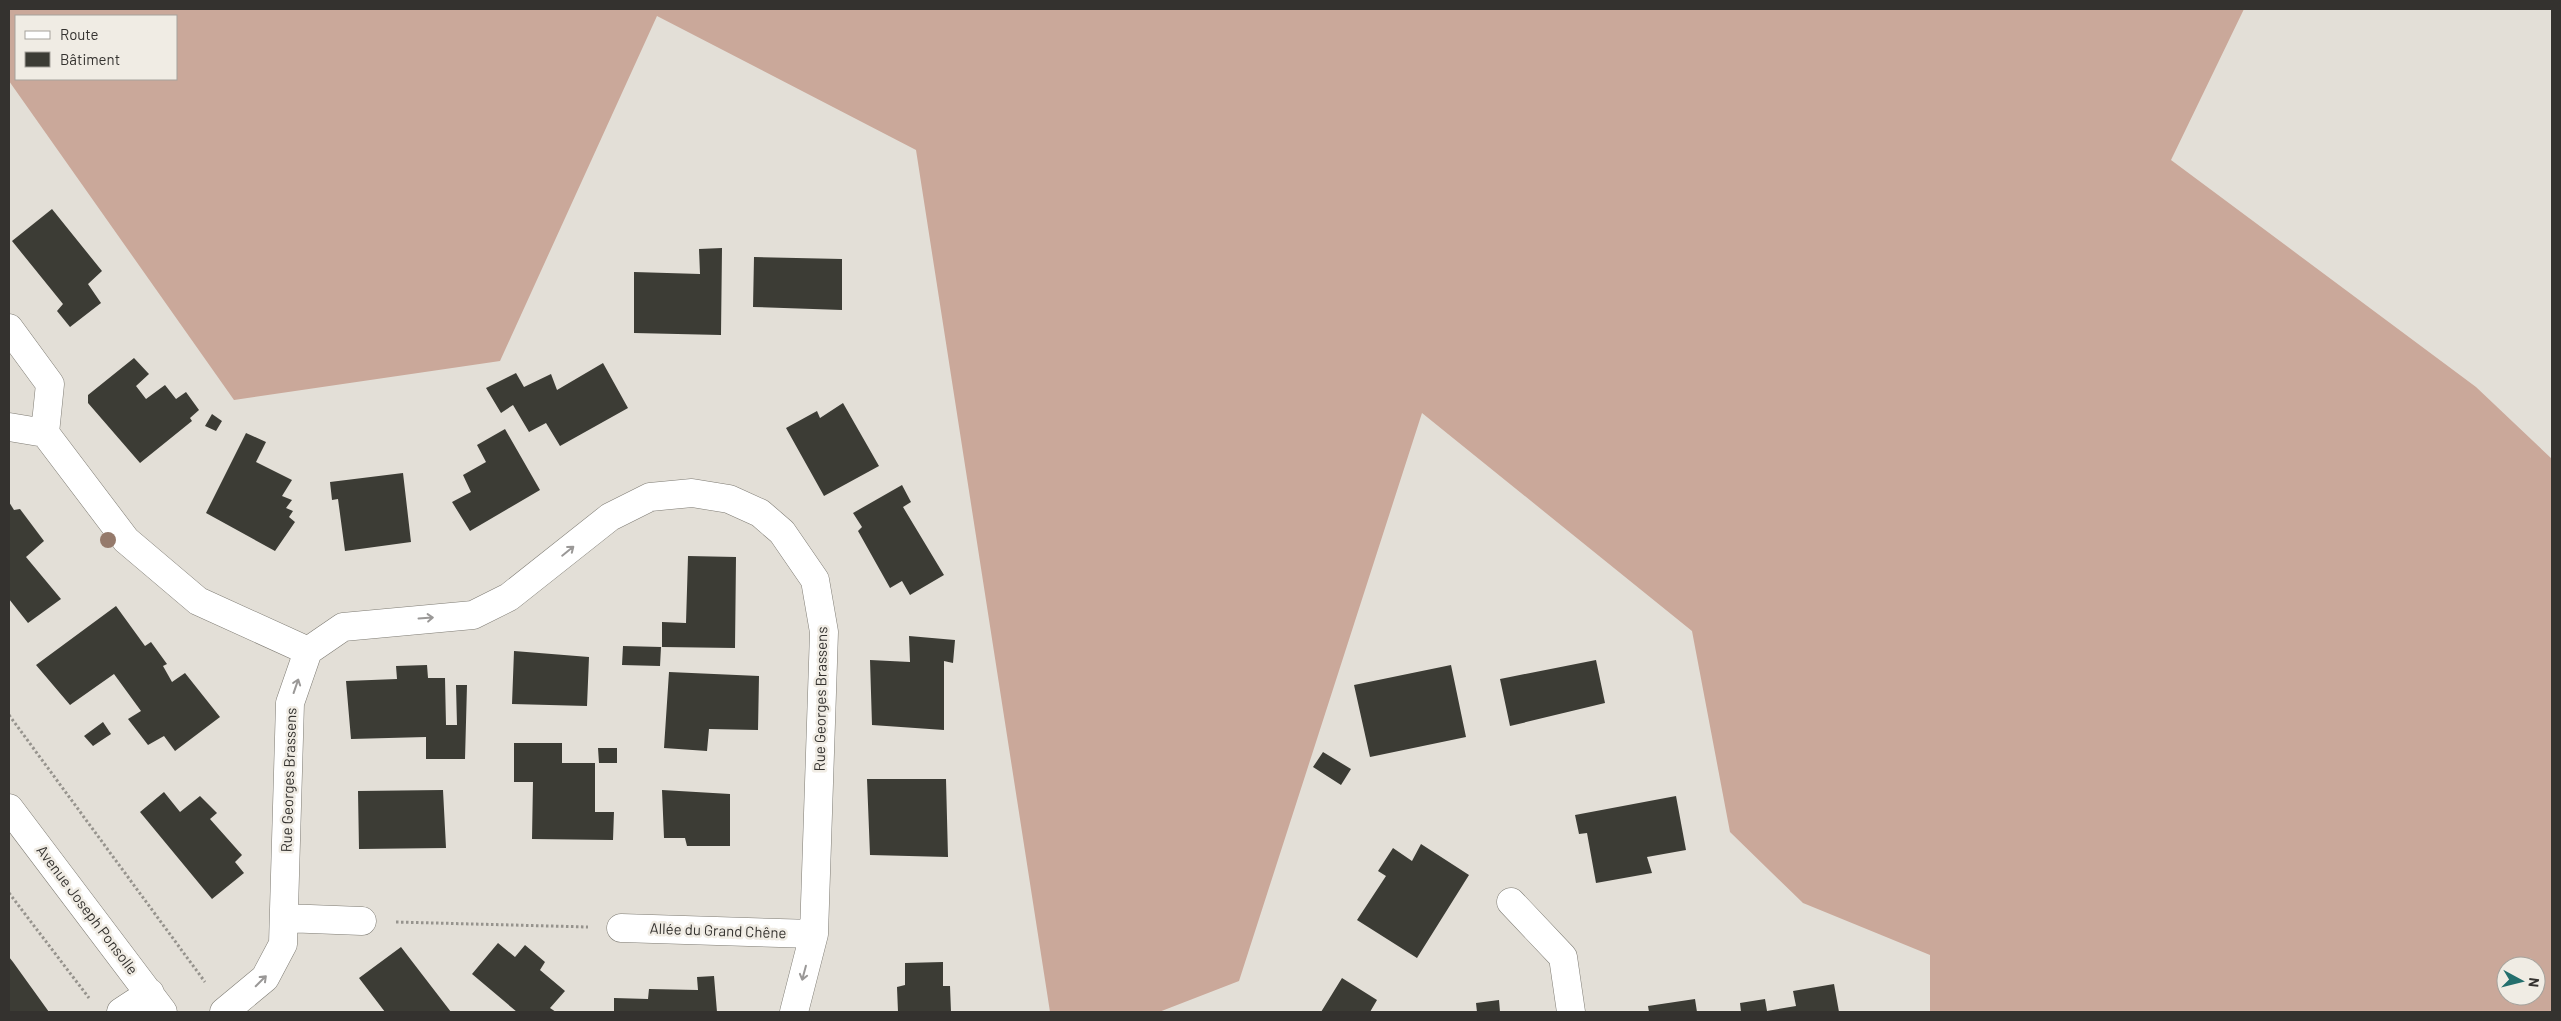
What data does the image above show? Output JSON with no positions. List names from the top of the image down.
{
  "streets": {
    "street": ["Rue Georges Brassens", "Avenue Joseph Ponsolle", "Allée du Grand Chêne"]
  },
  "crossings": [
    ["Rue Georges Brassens", "Allée du Grand Chêne"]
  ],
  "legend": ["Route", "Bâtiment"],
  "north": "right"
}
